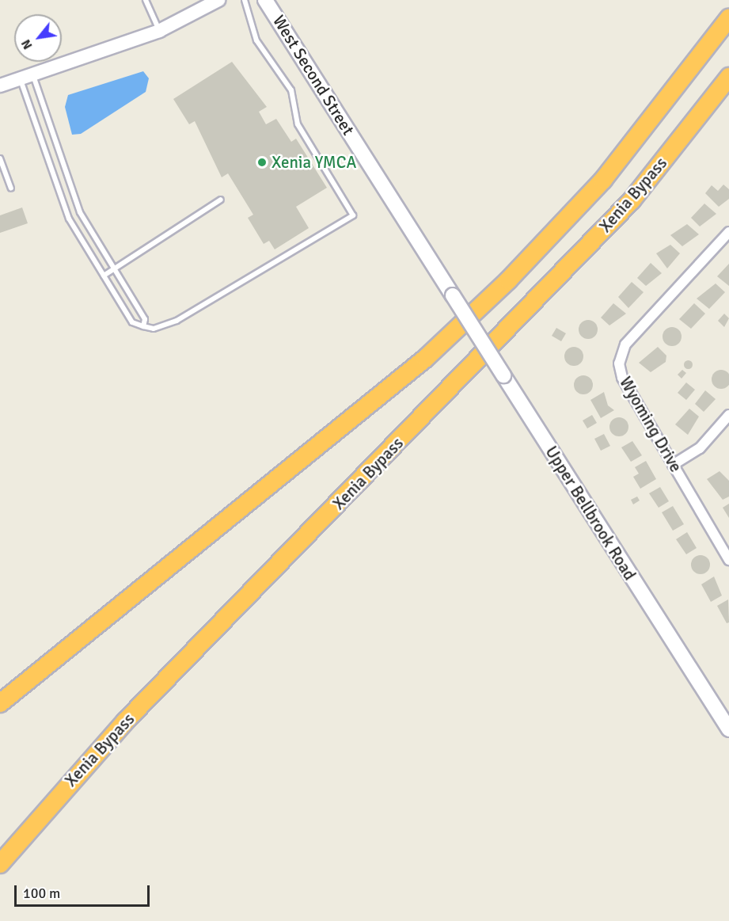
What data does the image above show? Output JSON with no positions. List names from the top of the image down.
{
  "streets": {
    "highway": ["Xenia Bypass"],
    "main road": ["West Second Street", "Upper Bellbrook Road"],
    "street": ["Wyoming Drive"]
  },
  "crossings": [
    ["West Second Street", "Upper Bellbrook Road"]
  ],
  "places": ["Xenia YMCA"],
  "scale_bar": "100 m",
  "north": "bottom left"
}
